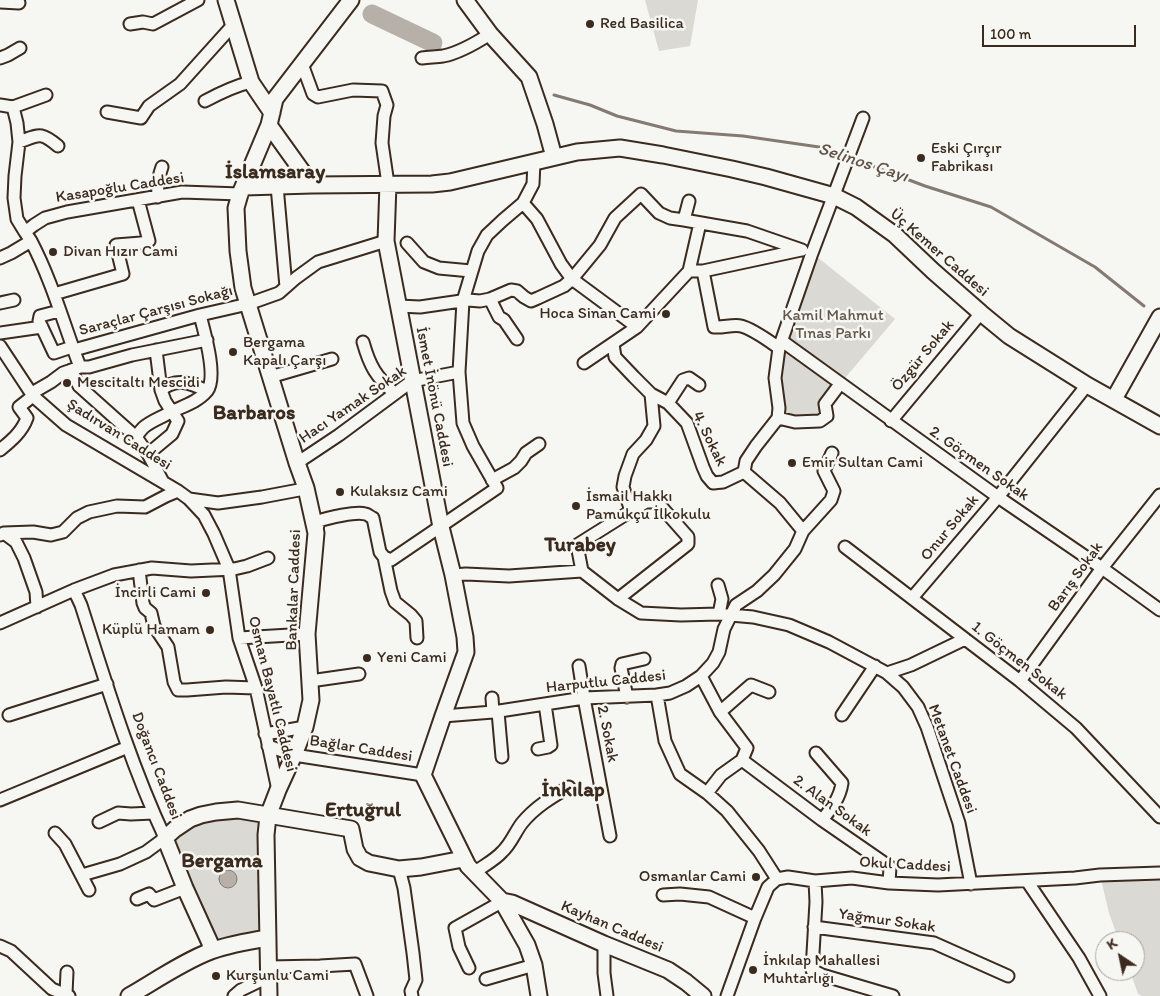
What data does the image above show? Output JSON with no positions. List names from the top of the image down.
{
  "streets": {
    "main road": [
      "Üç Kemer Caddesi",
      "İsmet İnönü Caddesi",
      "Bankalar Caddesi",
      "Doğancı Caddesi",
      "Kayhan Caddesi"
    ],
    "street": [
      "Kasapoğlu Caddesi",
      "Saraçlar Çarşısı Sokağı",
      "Özgür Sokak",
      "Hacı Yamak Sokak",
      "Şadırvan Caddesi",
      "4. Sokak",
      "2. Göçmen Sokak",
      "Onur Sokak",
      "Barış Sokak",
      "1. Göçmen Sokak",
      "Harputlu Caddesi",
      "Osman Bayatlı Caddesi",
      "2. Sokak",
      "Bağlar Caddesi",
      "Metanet Caddesi",
      "2. Alan Sokak",
      "Okul Caddesi",
      "Yağmur Sokak"
    ]
  },
  "crossings": [
    ["Kasapoğlu Caddesi", "Üç Kemer Caddesi"],
    ["Kasapoğlu Caddesi", "Bankalar Caddesi"],
    ["Üç Kemer Caddesi", "Özgür Sokak"],
    ["Üç Kemer Caddesi", "İsmet İnönü Caddesi"],
    ["Üç Kemer Caddesi", "Onur Sokak"],
    ["Üç Kemer Caddesi", "Bankalar Caddesi"],
    ["Saraçlar Çarşısı Sokağı", "İsmet İnönü Caddesi"],
    ["Saraçlar Çarşısı Sokağı", "Bankalar Caddesi"],
    ["Özgür Sokak", "2. Göçmen Sokak"],
    ["İsmet İnönü Caddesi", "Hacı Yamak Sokak"],
    ["İsmet İnönü Caddesi", "Harputlu Caddesi"],
    ["İsmet İnönü Caddesi", "Bağlar Caddesi"],
    ["Hacı Yamak Sokak", "Bankalar Caddesi"],
    ["Şadırvan Caddesi", "Osman Bayatlı Caddesi"],
    ["2. Göçmen Sokak", "Onur Sokak"],
    ["2. Göçmen Sokak", "Barış Sokak"],
    ["Onur Sokak", "1. Göçmen Sokak"],
    ["Barış Sokak", "1. Göçmen Sokak"],
    ["Bankalar Caddesi", "Osman Bayatlı Caddesi"],
    ["Bankalar Caddesi", "Bağlar Caddesi"],
    ["Harputlu Caddesi", "2. Sokak"],
    ["Harputlu Caddesi", "Metanet Caddesi"],
    ["Osman Bayatlı Caddesi", "Bağlar Caddesi"],
    ["Metanet Caddesi", "Okul Caddesi"],
    ["2. Alan Sokak", "Okul Caddesi"]
  ],
  "districts": [
    "İslamsaray",
    "Barbaros",
    "Turabey",
    "İnkılap",
    "Ertuğrul",
    "Bergama"
  ],
  "water": ["Selinos Çayı"],
  "parks": ["Kamil Mahmut Tınas Parkı"],
  "places": [
    "Red Basilica",
    "Eski Çırçır Fabrikası",
    "Divan Hızır Cami",
    "Hoca Sinan Cami",
    "Bergama Kapalı Çarşı",
    "Mescitaltı Mescidi",
    "Emir Sultan Cami",
    "Kulaksız Cami",
    "İsmail Hakkı Pamukçu İlkokulu",
    "İncirli Cami",
    "Küplü Hamam",
    "Yeni Cami",
    "Osmanlar Cami",
    "İnkılap Mahallesi Muhtarlığı",
    "Kurşunlu Cami"
  ],
  "scale_bar": "100 m",
  "north": "top left"
}
